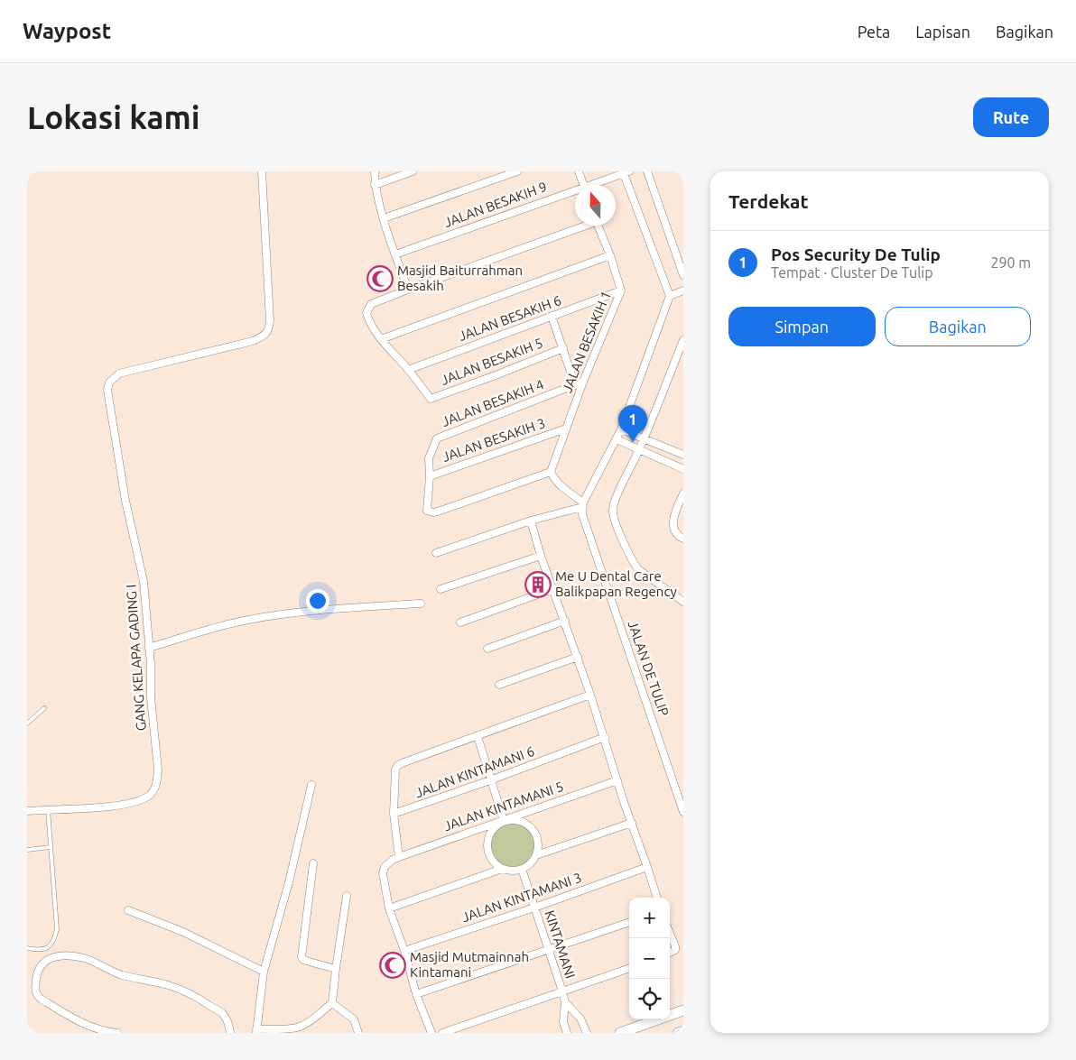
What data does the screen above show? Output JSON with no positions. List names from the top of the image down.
{
  "streets": {
    "street": [
      "JALAN BESAKIH 9",
      "JALAN BESAKIH 6",
      "JALAN BESAKIH 1",
      "JALAN BESAKIH 5",
      "JALAN BESAKIH 4",
      "JALAN BESAKIH 3",
      "GANG KELAPA GADING I",
      "JALAN DE TULIP",
      "JALAN KINTAMANI 6",
      "JALAN KINTAMANI 5",
      "JALAN KINTAMANI 3",
      "KINTAMANI"
    ]
  },
  "crossings": [
    ["JALAN BESAKIH 6", "JALAN BESAKIH 1"],
    ["JALAN BESAKIH 6", "JALAN BESAKIH 5"],
    ["JALAN BESAKIH 1", "JALAN BESAKIH 4"],
    ["JALAN BESAKIH 1", "JALAN BESAKIH 3"],
    ["JALAN BESAKIH 4", "JALAN BESAKIH 3"],
    ["JALAN KINTAMANI 5", "KINTAMANI"],
    ["JALAN KINTAMANI 3", "KINTAMANI"]
  ],
  "places": {
    "mosque": ["Masjid Baiturrahman Besakih", "Masjid Mutmainnah Kintamani"],
    "building": ["Me U Dental Care Balikpapan Regency"]
  },
  "north": "top",
  "page": {
    "header": "Waypost",
    "nav": ["Peta", "Lapisan", "Bagikan"],
    "buttons": [
      "Rute",
      ["Simpan", "Bagikan"]
    ],
    "title": "Lokasi kami",
    "heading": "Terdekat",
    "list": [
      {
        "mark": "1",
        "name": "Pos Security De Tulip",
        "note": "Tempat · Cluster De Tulip",
        "value": "290 m"
      }
    ],
    "pins": "1",
    "map_buttons": ["+", "−"]
  }
}
